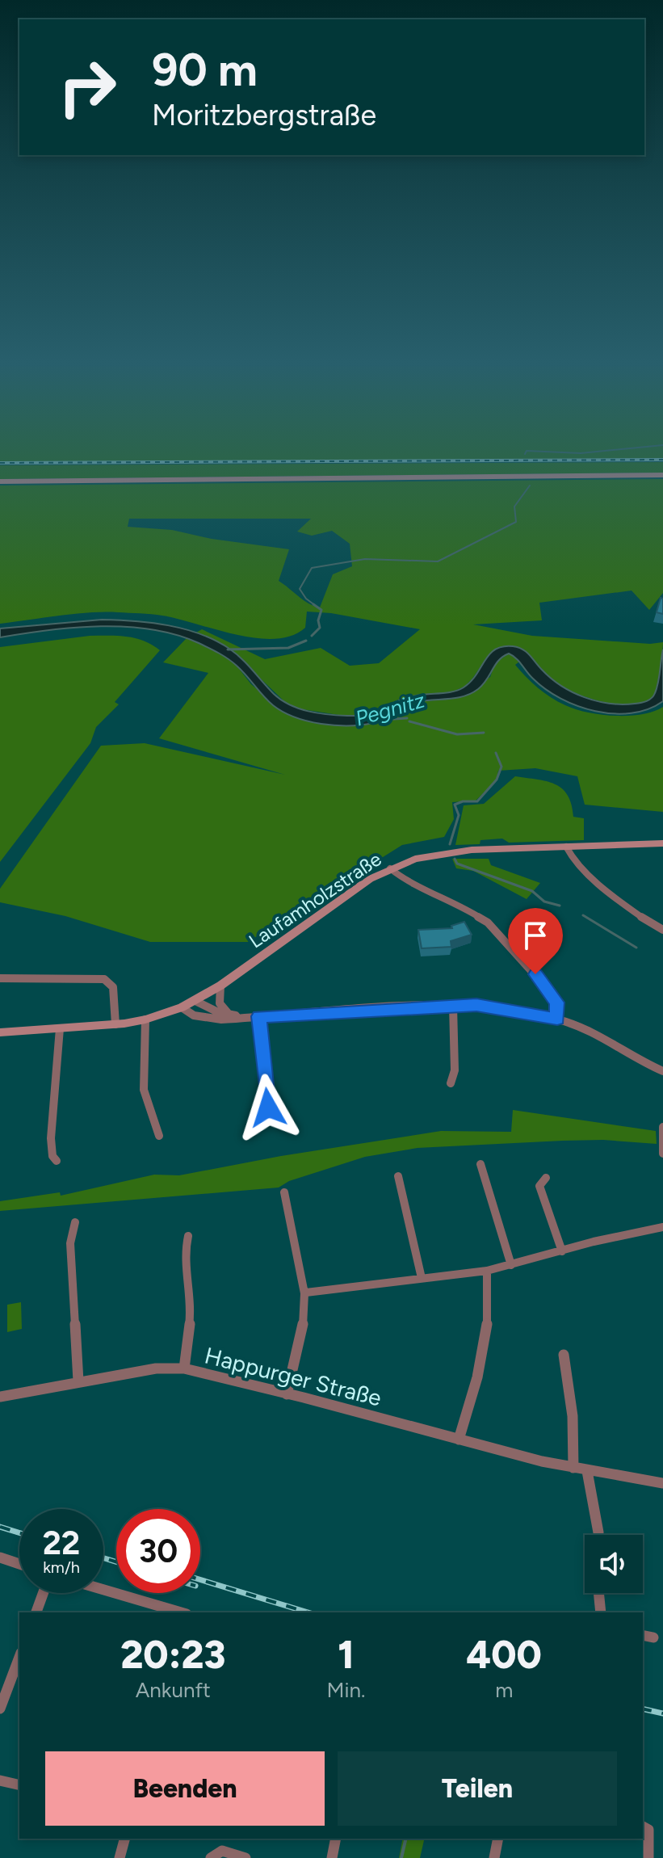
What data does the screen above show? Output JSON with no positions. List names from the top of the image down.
{
  "streets": {
    "main road": ["Laufamholzstraße"],
    "street": ["Happurger Straße"]
  },
  "water": ["Pegnitz"],
  "page": {
    "turn": ["90 m", "Moritzbergstraße"],
    "speed": "22 km/h",
    "limit": "30",
    "eta": [
      "20:23",
      "Ankunft",
      "1",
      "Min.",
      "400",
      "m"
    ],
    "buttons": ["Beenden", "Teilen"]
  }
}
